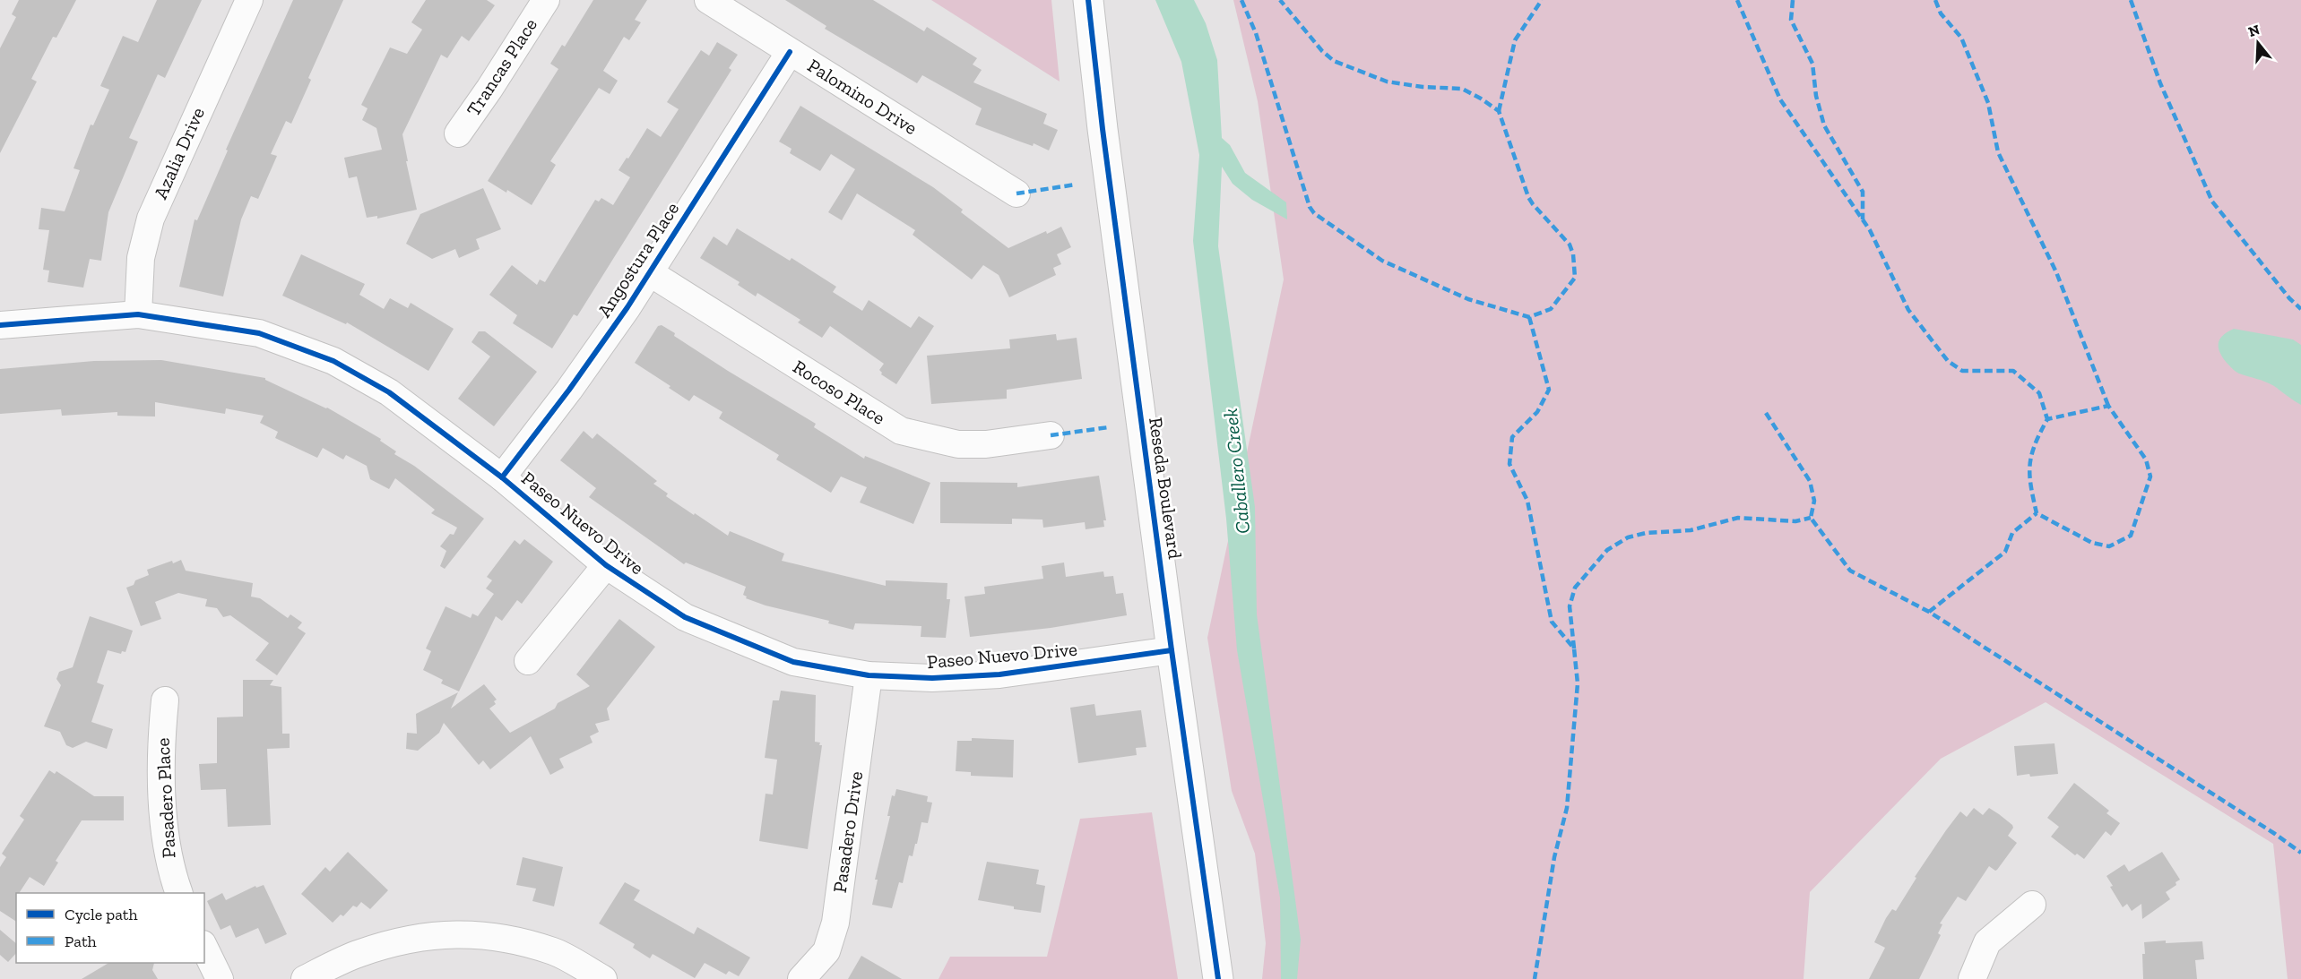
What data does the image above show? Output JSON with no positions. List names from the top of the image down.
{
  "streets": {
    "main road": ["Reseda Boulevard"],
    "street": [
      "Trancas Place",
      "Palomino Drive",
      "Azalia Drive",
      "Angostura Place",
      "Rocoso Place",
      "Paseo Nuevo Drive",
      "Pasadero Place",
      "Pasadero Drive"
    ]
  },
  "crossings": [
    ["Palomino Drive", "Angostura Place"],
    ["Azalia Drive", "Paseo Nuevo Drive"],
    ["Angostura Place", "Rocoso Place"],
    ["Angostura Place", "Paseo Nuevo Drive"],
    ["Reseda Boulevard", "Paseo Nuevo Drive"],
    ["Paseo Nuevo Drive", "Pasadero Drive"]
  ],
  "water": ["Caballero Creek"],
  "legend": ["Cycle path", "Path"],
  "north": "top"
}
